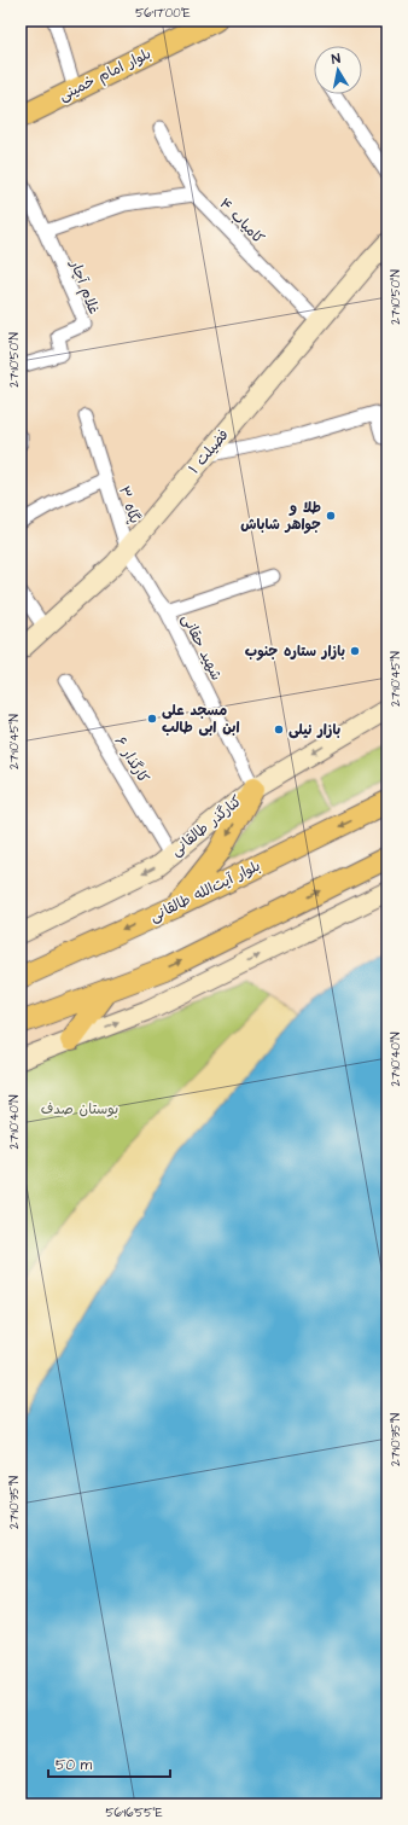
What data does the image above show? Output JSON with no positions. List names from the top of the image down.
{
  "streets": {
    "main road": ["بلوار امام خمینی", "بلوار آیت‌الله طالقانی"],
    "street": [
      "کامیاب ۴",
      "غلام آچار",
      "فضیلت ۱",
      "پگاه ۳",
      "شهید حقانی",
      "کارگذار ۶",
      "کنارگذر طالقانی"
    ]
  },
  "crossings": [
    ["کامیاب ۴", "فضیلت ۱"],
    ["فضیلت ۱", "پگاه ۳"],
    ["پگاه ۳", "شهید حقانی"],
    ["شهید حقانی", "کنارگذر طالقانی"],
    ["کارگذار ۶", "کنارگذر طالقانی"]
  ],
  "parks": ["بوستان صدف"],
  "places": [
    "طلا و جواهر شاباش",
    "بازار ستاره جنوب",
    "مسجد علی ابن ابی طالب",
    "بازار نیلی"
  ],
  "scale_bar": "50 m",
  "north": "top",
  "coordinates": [
    "56°17'00\"E",
    "27°10'50\"N",
    "27°10'45\"N",
    "27°10'40\"N",
    "27°10'35\"N",
    "56°16'55\"E"
  ]
}
